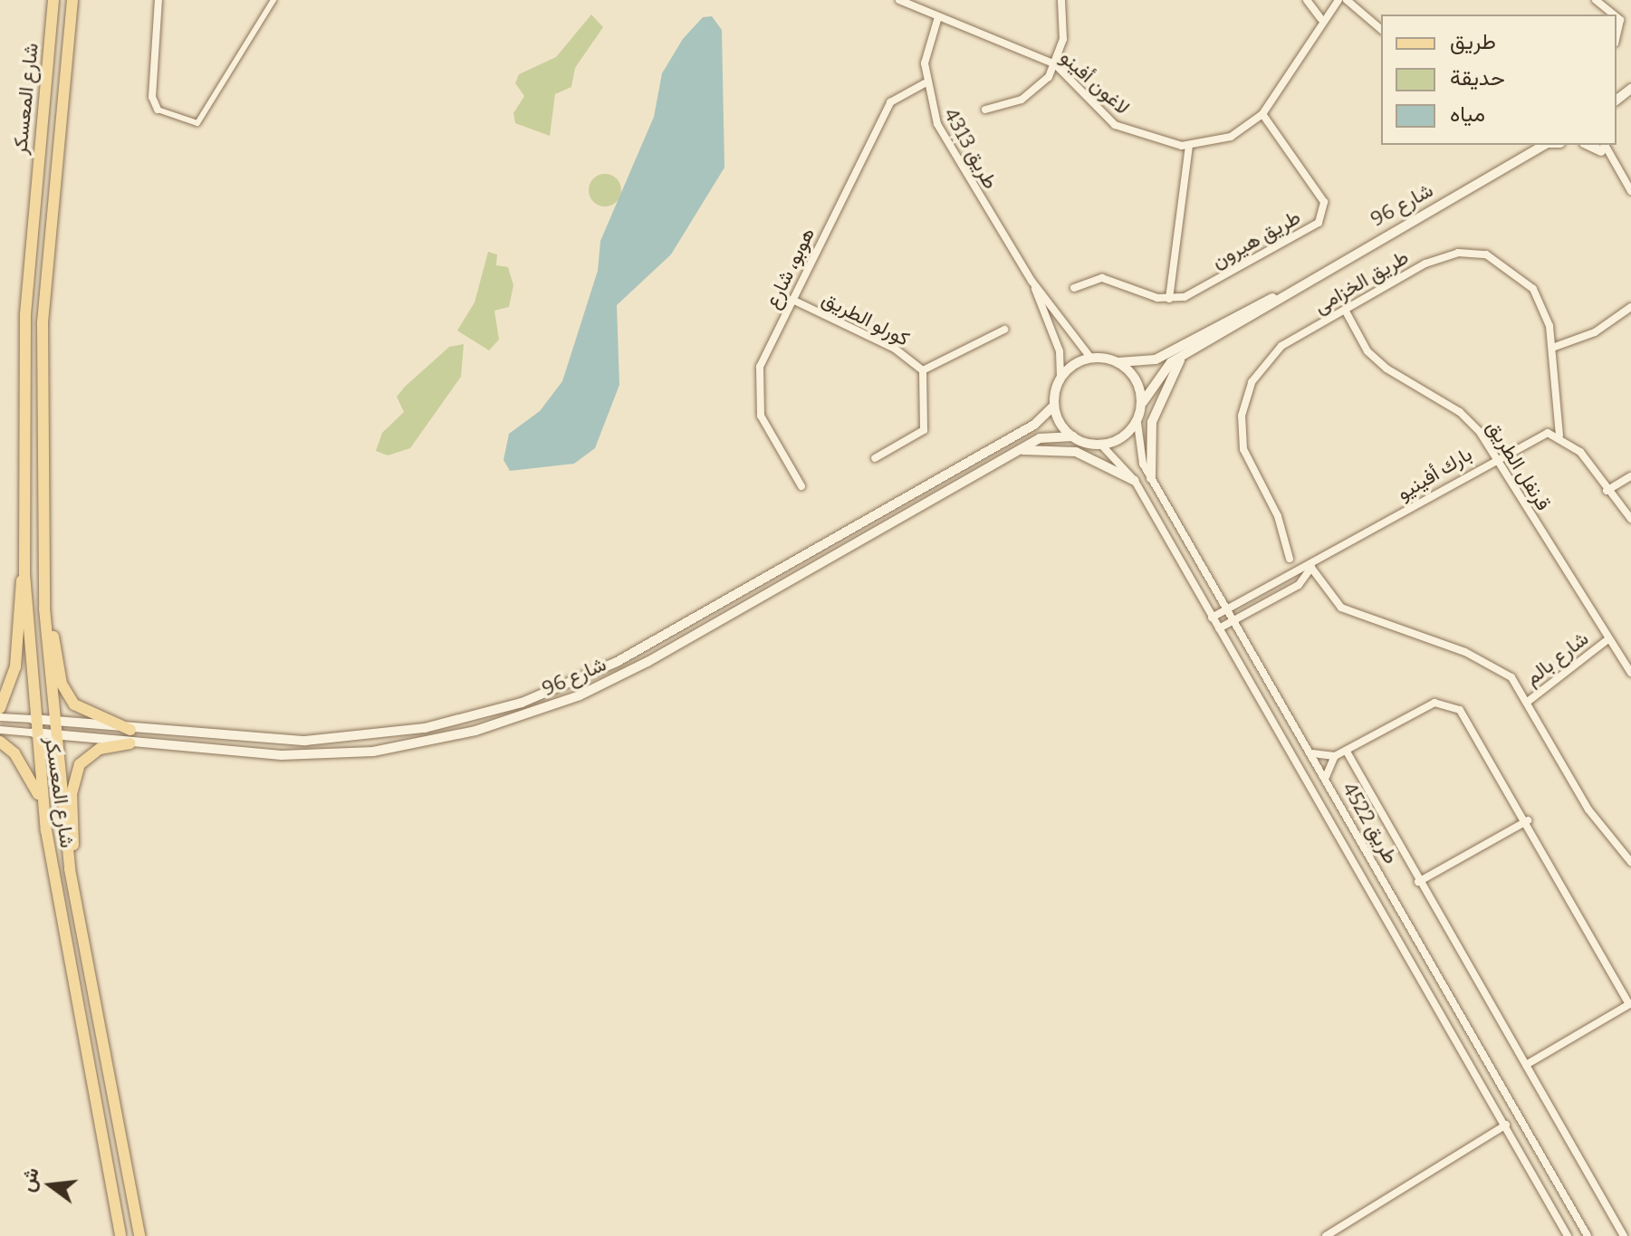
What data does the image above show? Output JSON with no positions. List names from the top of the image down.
{
  "streets": {
    "main road": ["شارع المعسكر"],
    "street": [
      "لاغون أفينو",
      "طريق 4313",
      "شارع 96",
      "طريق هيرون",
      "هوبو، شارع",
      "طريق الخزامى",
      "كورلو الطريق",
      "قرنفل الطريق",
      "بارك أفينيو",
      "شارع بالم",
      "طريق 4522"
    ]
  },
  "crossings": [
    ["لاغون أفينو", "طريق هيرون"],
    ["شارع المعسكر", "شارع 96"],
    ["طريق 4313", "شارع 96"],
    ["طريق 4313", "هوبو، شارع"],
    ["طريق 4313", "طريق 4522"],
    ["شارع 96", "طريق 4522"],
    ["هوبو، شارع", "كورلو الطريق"],
    ["طريق الخزامى", "قرنفل الطريق"],
    ["طريق الخزامى", "بارك أفينيو"],
    ["قرنفل الطريق", "بارك أفينيو"],
    ["قرنفل الطريق", "شارع بالم"],
    ["بارك أفينيو", "طريق 4522"]
  ],
  "legend": ["طريق", "حديقة", "مياه"],
  "north": "left"
}
